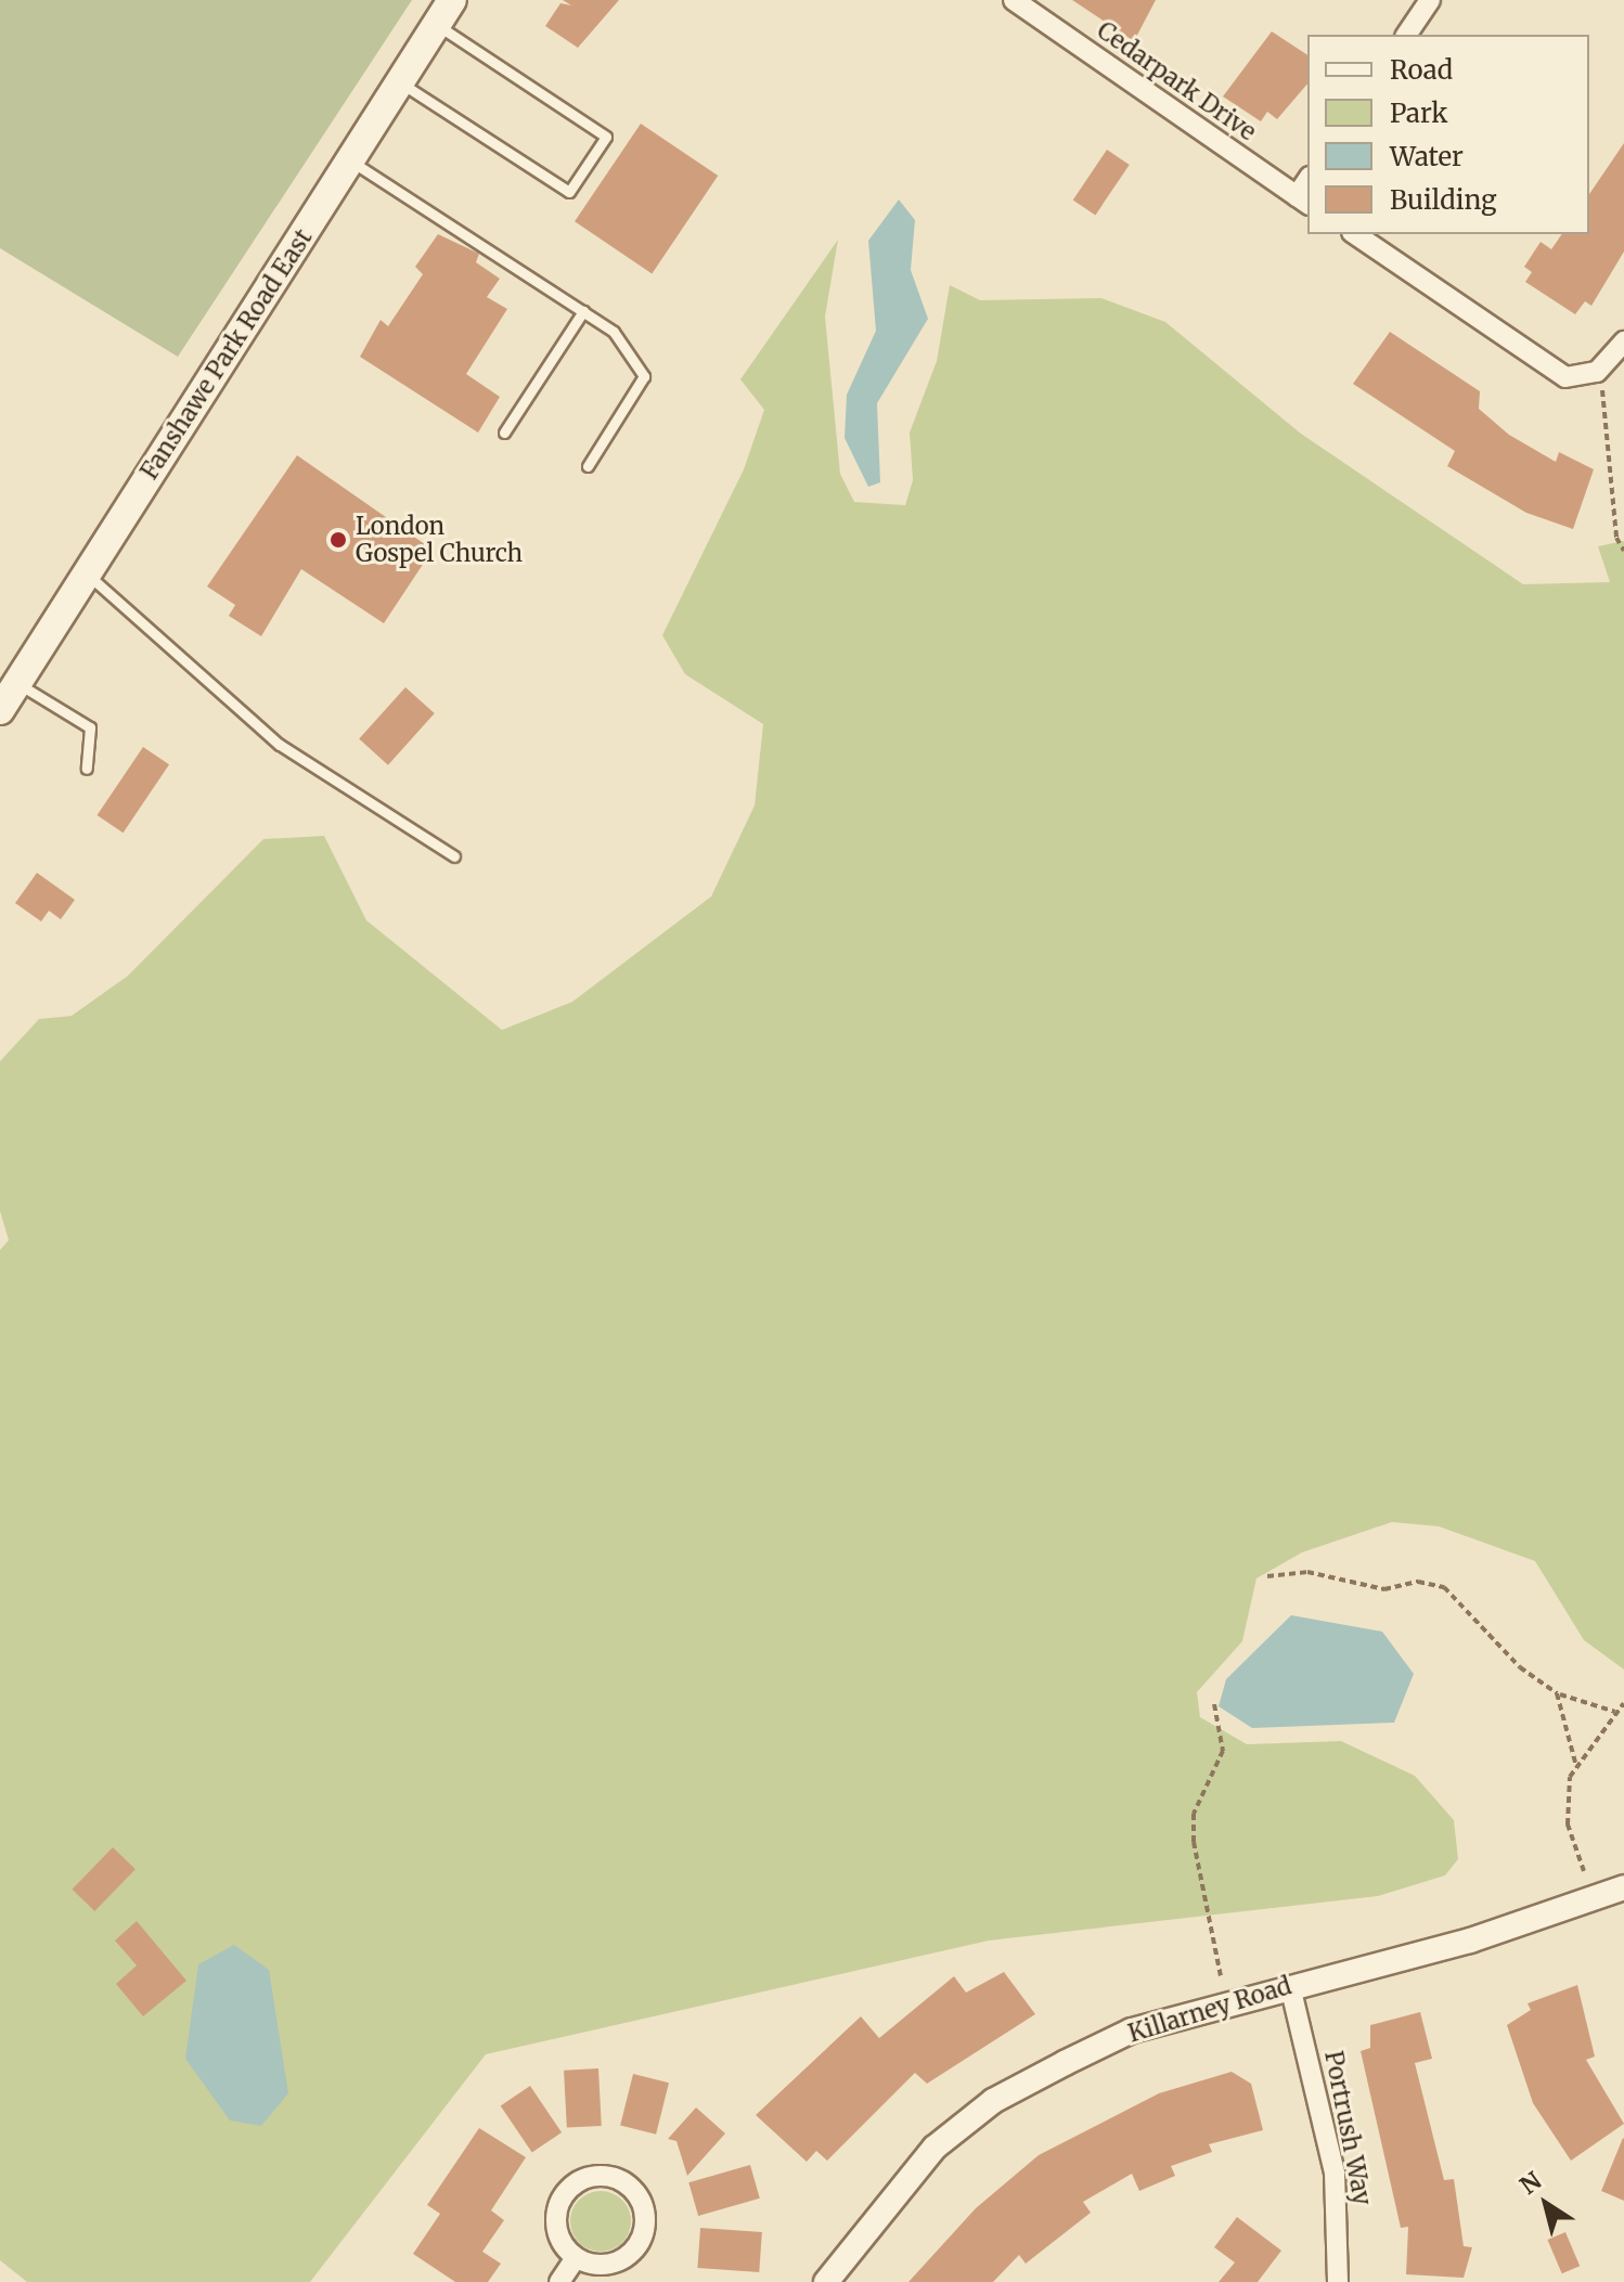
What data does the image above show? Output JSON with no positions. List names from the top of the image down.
{
  "streets": {
    "main road": ["Fanshawe Park Road East"],
    "street": ["Cedarpark Drive", "Killarney Road", "Portrush Way"]
  },
  "crossings": [
    ["Killarney Road", "Portrush Way"]
  ],
  "places": ["London Gospel Church"],
  "legend": [
    "Road",
    "Park",
    "Water",
    "Building"
  ],
  "north": "top left"
}
